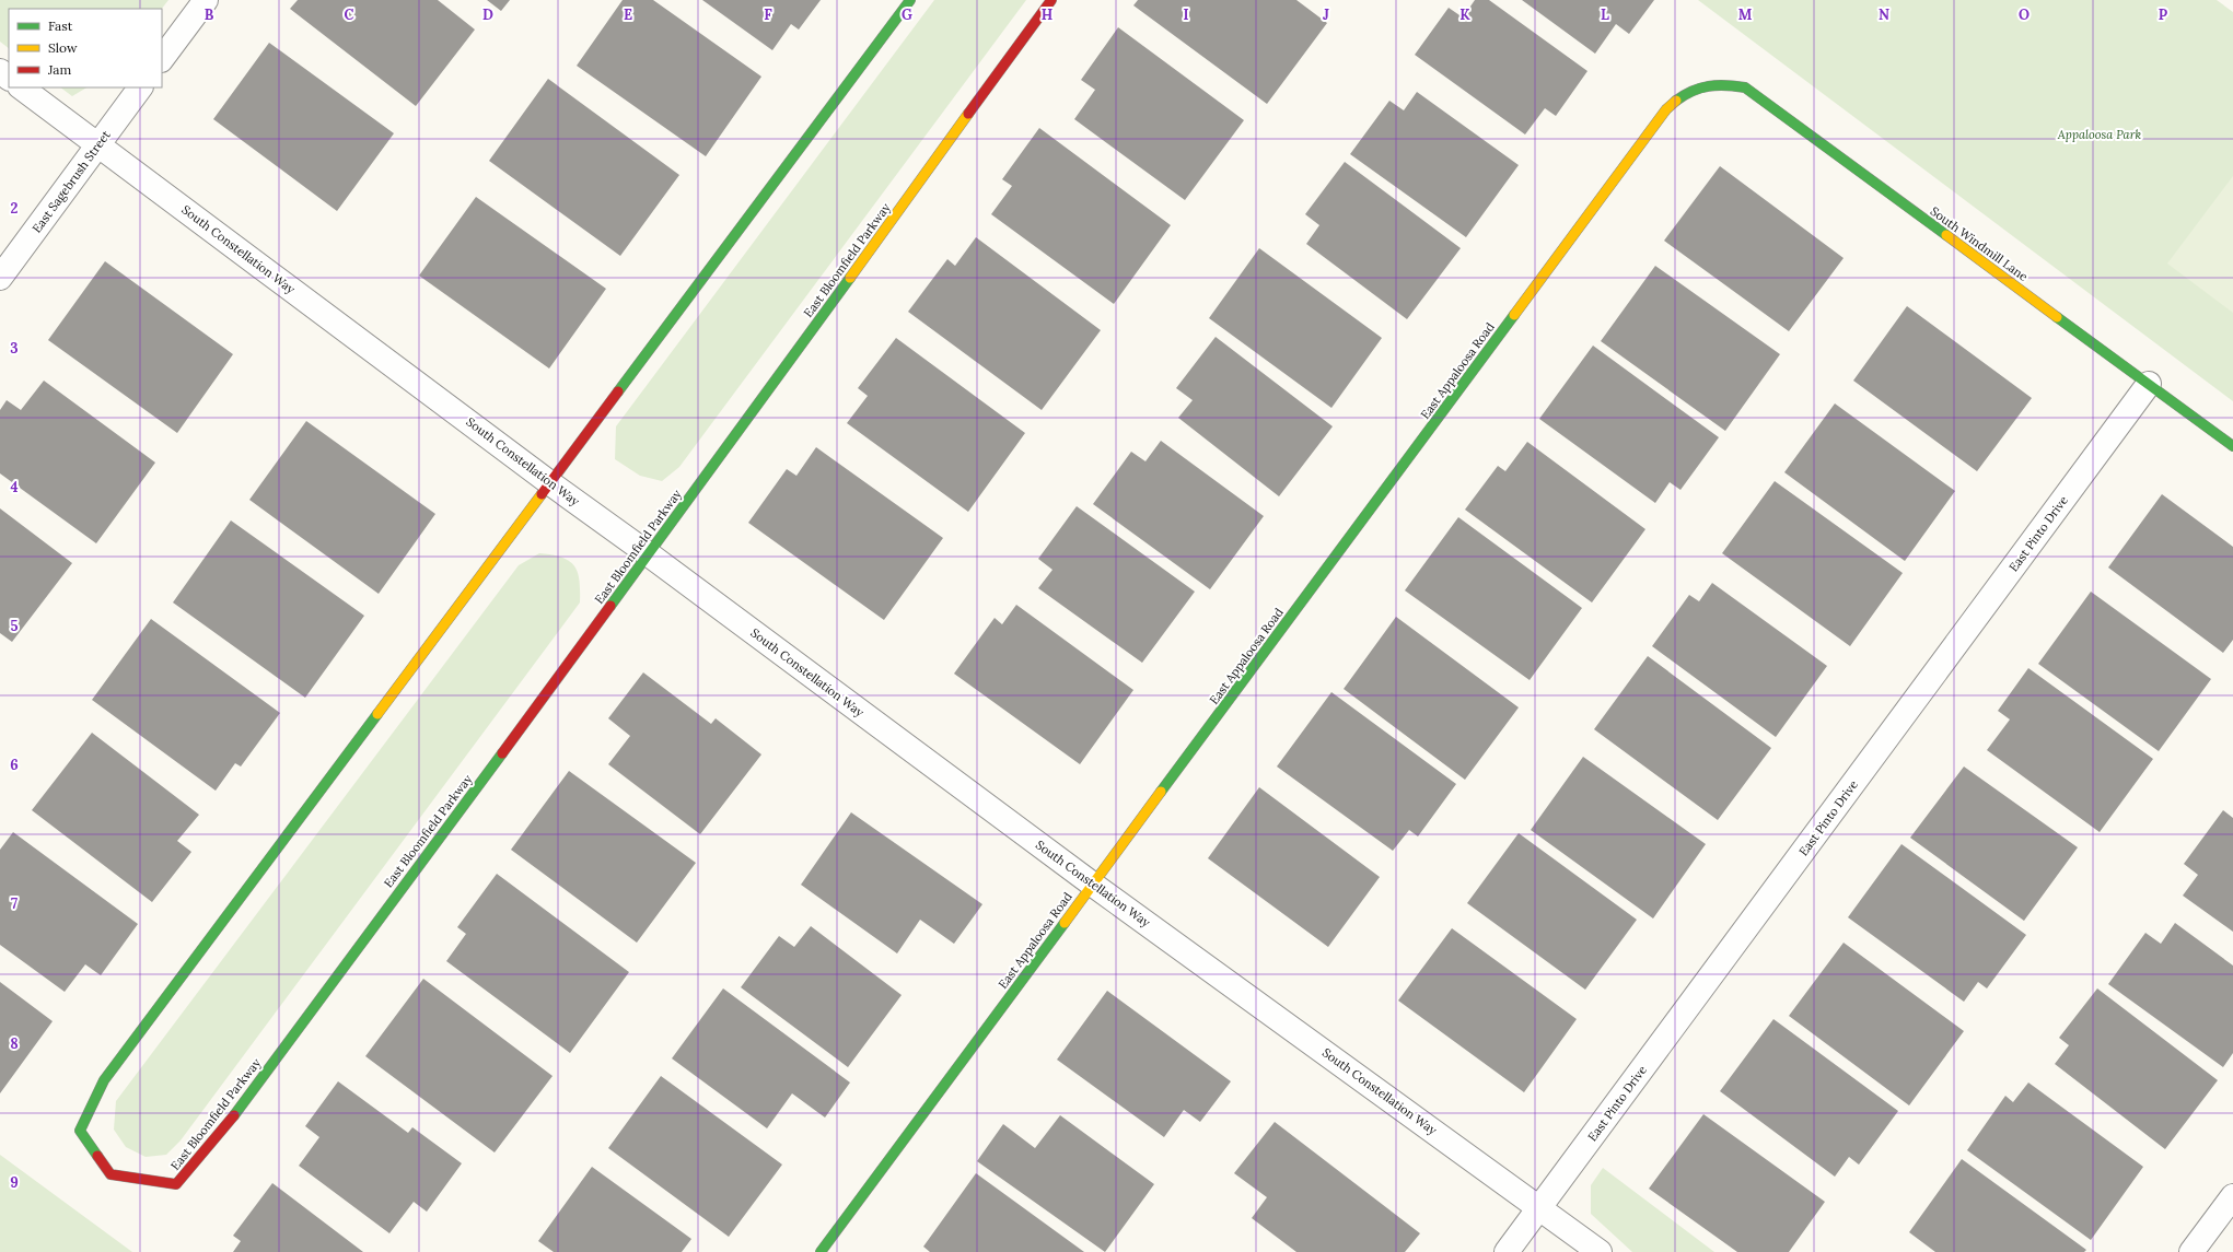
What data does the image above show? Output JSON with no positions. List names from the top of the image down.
{
  "streets": {
    "street": [
      "East Sagebrush Street",
      "South Windmill Lane",
      "South Constellation Way",
      "East Bloomfield Parkway",
      "East Appaloosa Road",
      "East Pinto Drive"
    ]
  },
  "crossings": [
    ["East Sagebrush Street", "South Constellation Way"],
    ["South Windmill Lane", "East Appaloosa Road"],
    ["South Windmill Lane", "East Pinto Drive"],
    ["South Constellation Way", "East Bloomfield Parkway"],
    ["South Constellation Way", "East Appaloosa Road"],
    ["South Constellation Way", "East Pinto Drive"]
  ],
  "parks": ["Appaloosa Park"],
  "legend": ["Fast", "Slow", "Jam"],
  "grid": {
    "columns": [
      "B",
      "C",
      "D",
      "E",
      "F",
      "G",
      "H",
      "I",
      "J",
      "K",
      "L",
      "M",
      "N",
      "O",
      "P"
    ],
    "rows": [
      "2",
      "3",
      "4",
      "5",
      "6",
      "7",
      "8",
      "9"
    ]
  }
}
